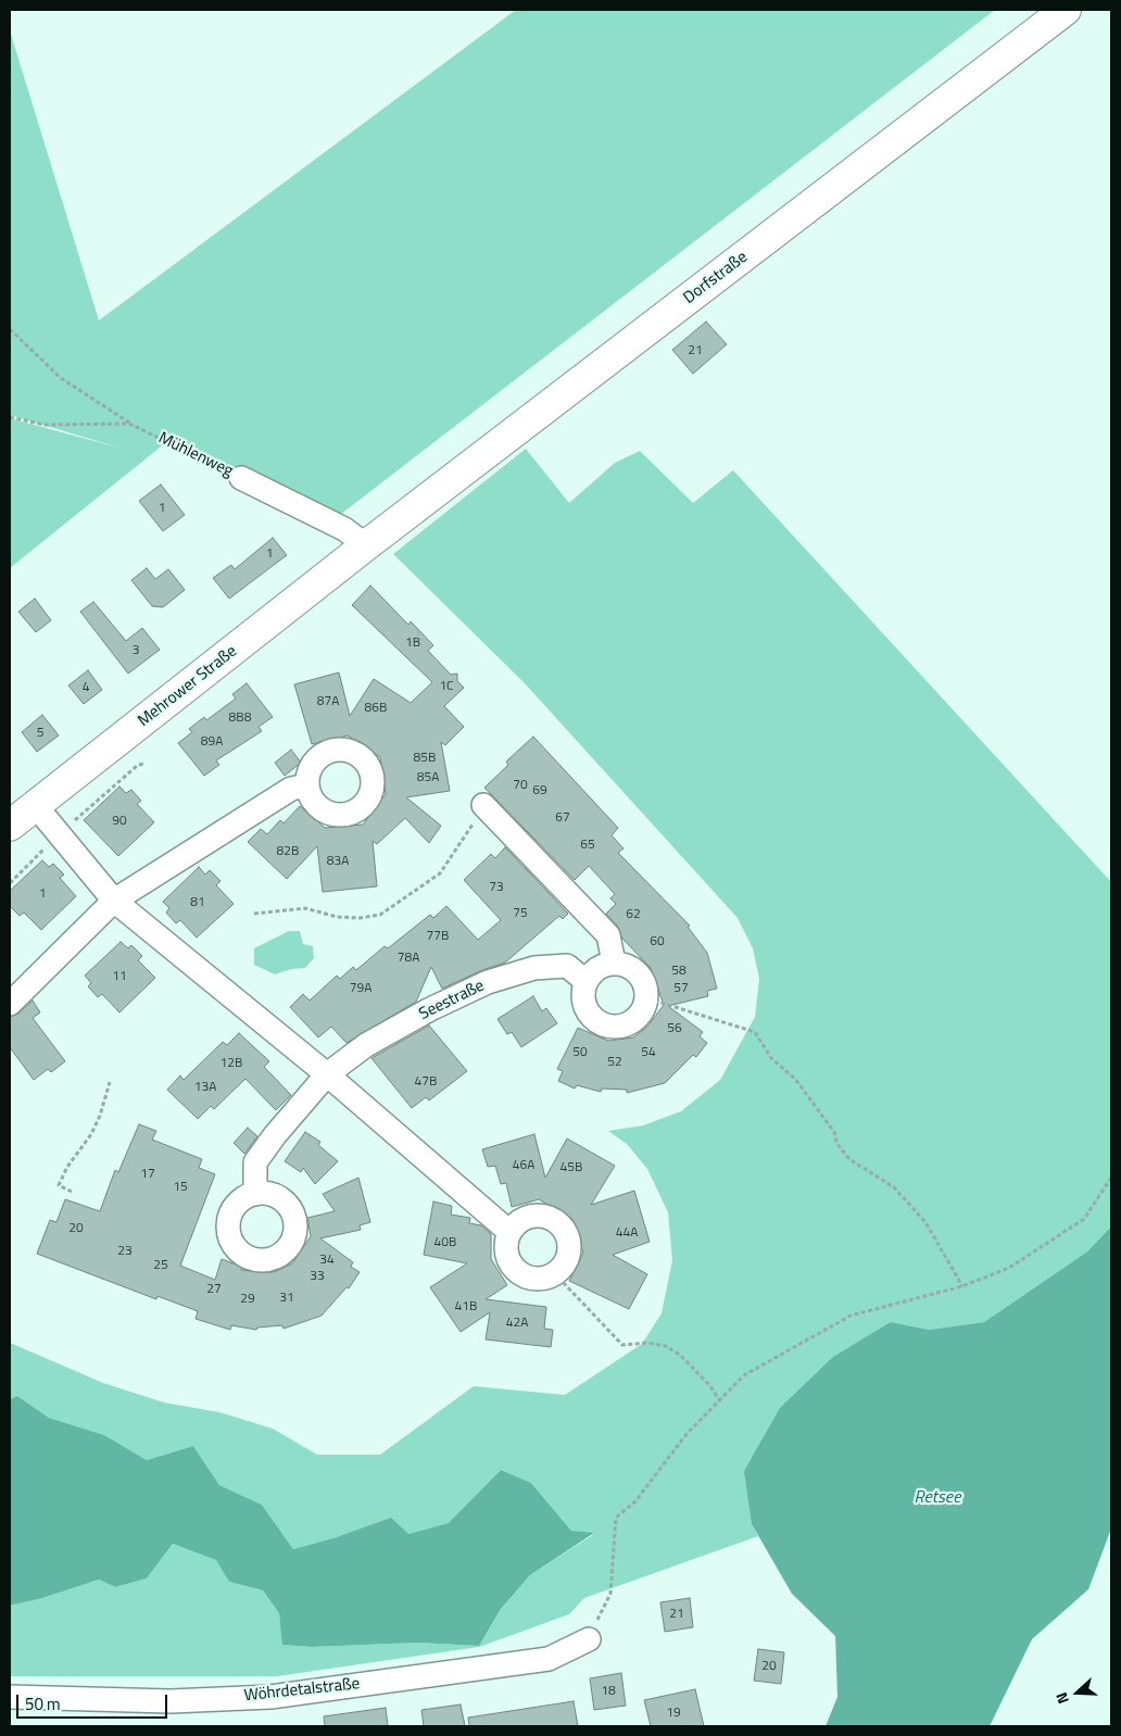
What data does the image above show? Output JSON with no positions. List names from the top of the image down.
{
  "streets": {
    "main road": ["Dorfstraße", "Mehrower Straße"],
    "street": ["Mühlenweg", "Seestraße", "Wöhrdetalstraße"]
  },
  "crossings": [
    ["Dorfstraße", "Mühlenweg"],
    ["Dorfstraße", "Mehrower Straße"],
    ["Mühlenweg", "Mehrower Straße"]
  ],
  "water": ["Retsee"],
  "house_numbers": [
    "21",
    "1",
    "1",
    "1B",
    "3",
    "1C",
    "4",
    "87A",
    "86B",
    "8B8",
    "5",
    "89A",
    "85B",
    "85A",
    "70",
    "69",
    "67",
    "90",
    "65",
    "82B",
    "83A",
    "73",
    "1",
    "81",
    "75",
    "62",
    "77B",
    "60",
    "78A",
    "58",
    "11",
    "79A",
    "57",
    "56",
    "50",
    "54",
    "52",
    "12B",
    "47B",
    "13A",
    "46A",
    "45B",
    "17",
    "15",
    "20",
    "44A",
    "40B",
    "23",
    "34",
    "25",
    "33",
    "27",
    "31",
    "29",
    "41B",
    "42A",
    "21",
    "20",
    "18",
    "19"
  ],
  "scale_bar": "50 m",
  "north": "left"
}
